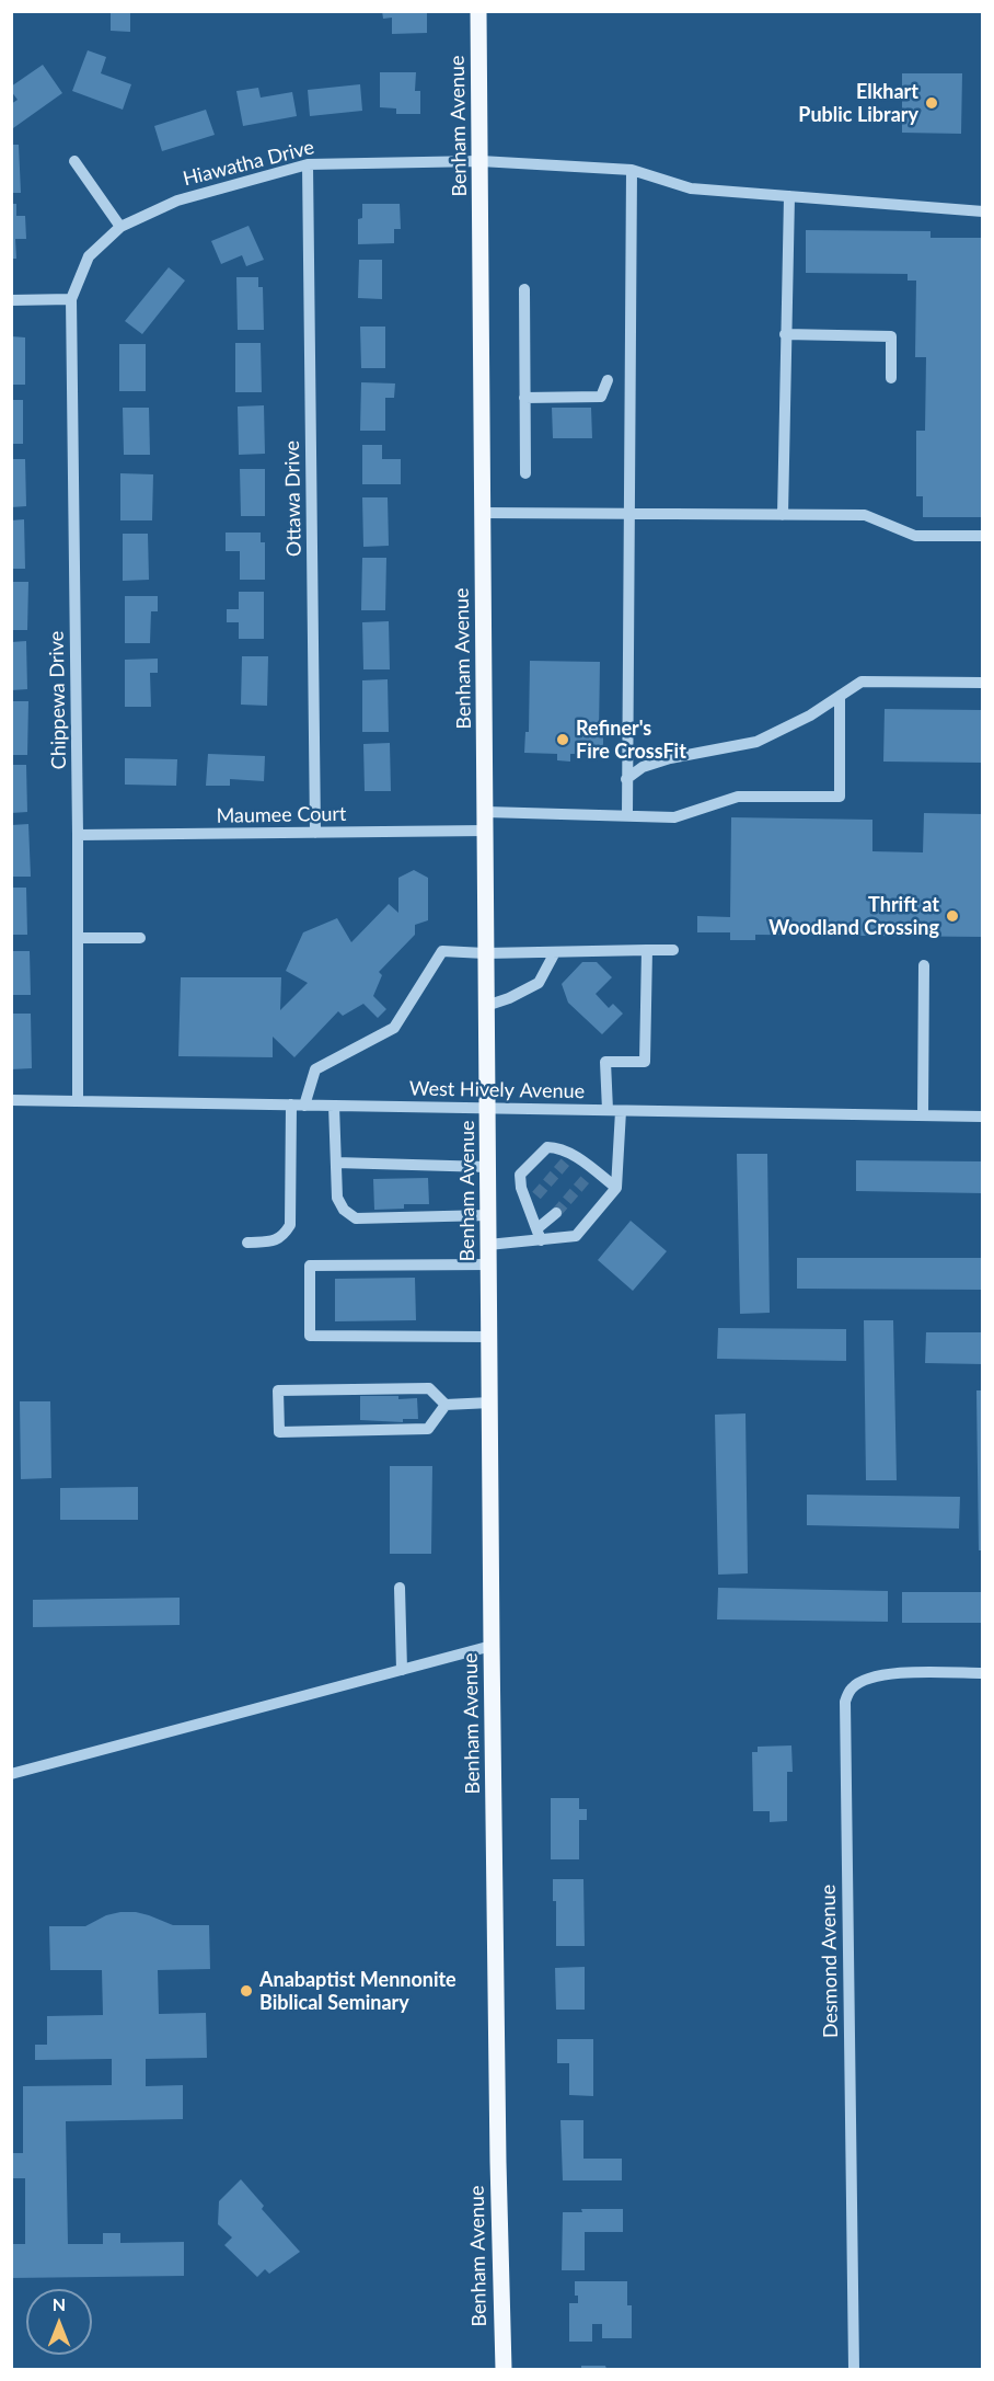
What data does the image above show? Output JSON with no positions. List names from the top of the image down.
{
  "streets": {
    "main road": ["Benham Avenue"],
    "street": [
      "Hiawatha Drive",
      "Ottawa Drive",
      "Chippewa Drive",
      "Maumee Court",
      "West Hively Avenue",
      "Desmond Avenue"
    ]
  },
  "crossings": [
    ["Benham Avenue", "Hiawatha Drive"],
    ["Benham Avenue", "Maumee Court"],
    ["Benham Avenue", "West Hively Avenue"],
    ["Hiawatha Drive", "Ottawa Drive"],
    ["Hiawatha Drive", "Chippewa Drive"],
    ["Ottawa Drive", "Maumee Court"],
    ["Chippewa Drive", "Maumee Court"],
    ["Chippewa Drive", "West Hively Avenue"]
  ],
  "places": [
    "Elkhart Public Library",
    "Refiner's Fire CrossFit",
    "Thrift at Woodland Crossing",
    "Anabaptist Mennonite Biblical Seminary"
  ],
  "north": "top"
}
